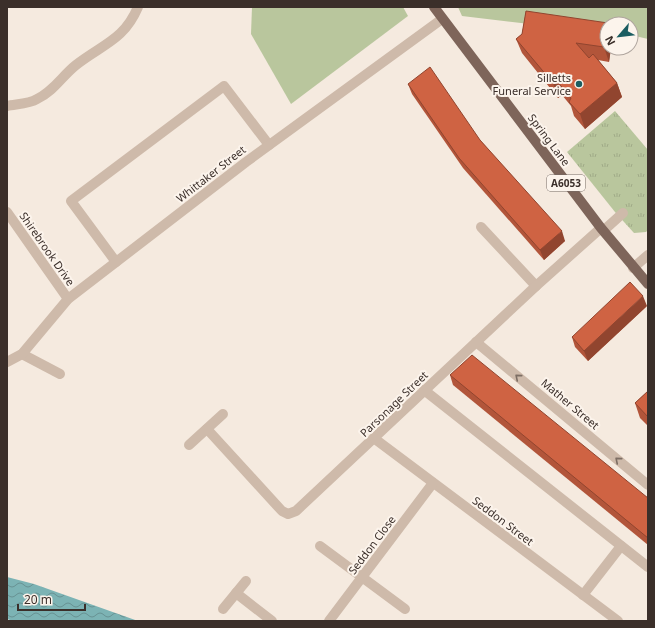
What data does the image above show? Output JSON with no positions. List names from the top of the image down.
{
  "streets": {
    "main road": ["Spring Lane", "A6053"],
    "street": [
      "Whittaker Street",
      "Shirebrook Drive",
      "Parsonage Street",
      "Mather Street",
      "Seddon Street",
      "Seddon Close"
    ]
  },
  "crossings": [
    ["Spring Lane", "Whittaker Street"],
    ["Spring Lane", "Parsonage Street"],
    ["Whittaker Street", "Shirebrook Drive"],
    ["Parsonage Street", "Mather Street"],
    ["Parsonage Street", "Seddon Street"],
    ["Seddon Street", "Seddon Close"]
  ],
  "places": ["Silletts Funeral Service"],
  "scale_bar": "20 m",
  "north": "bottom left"
}
